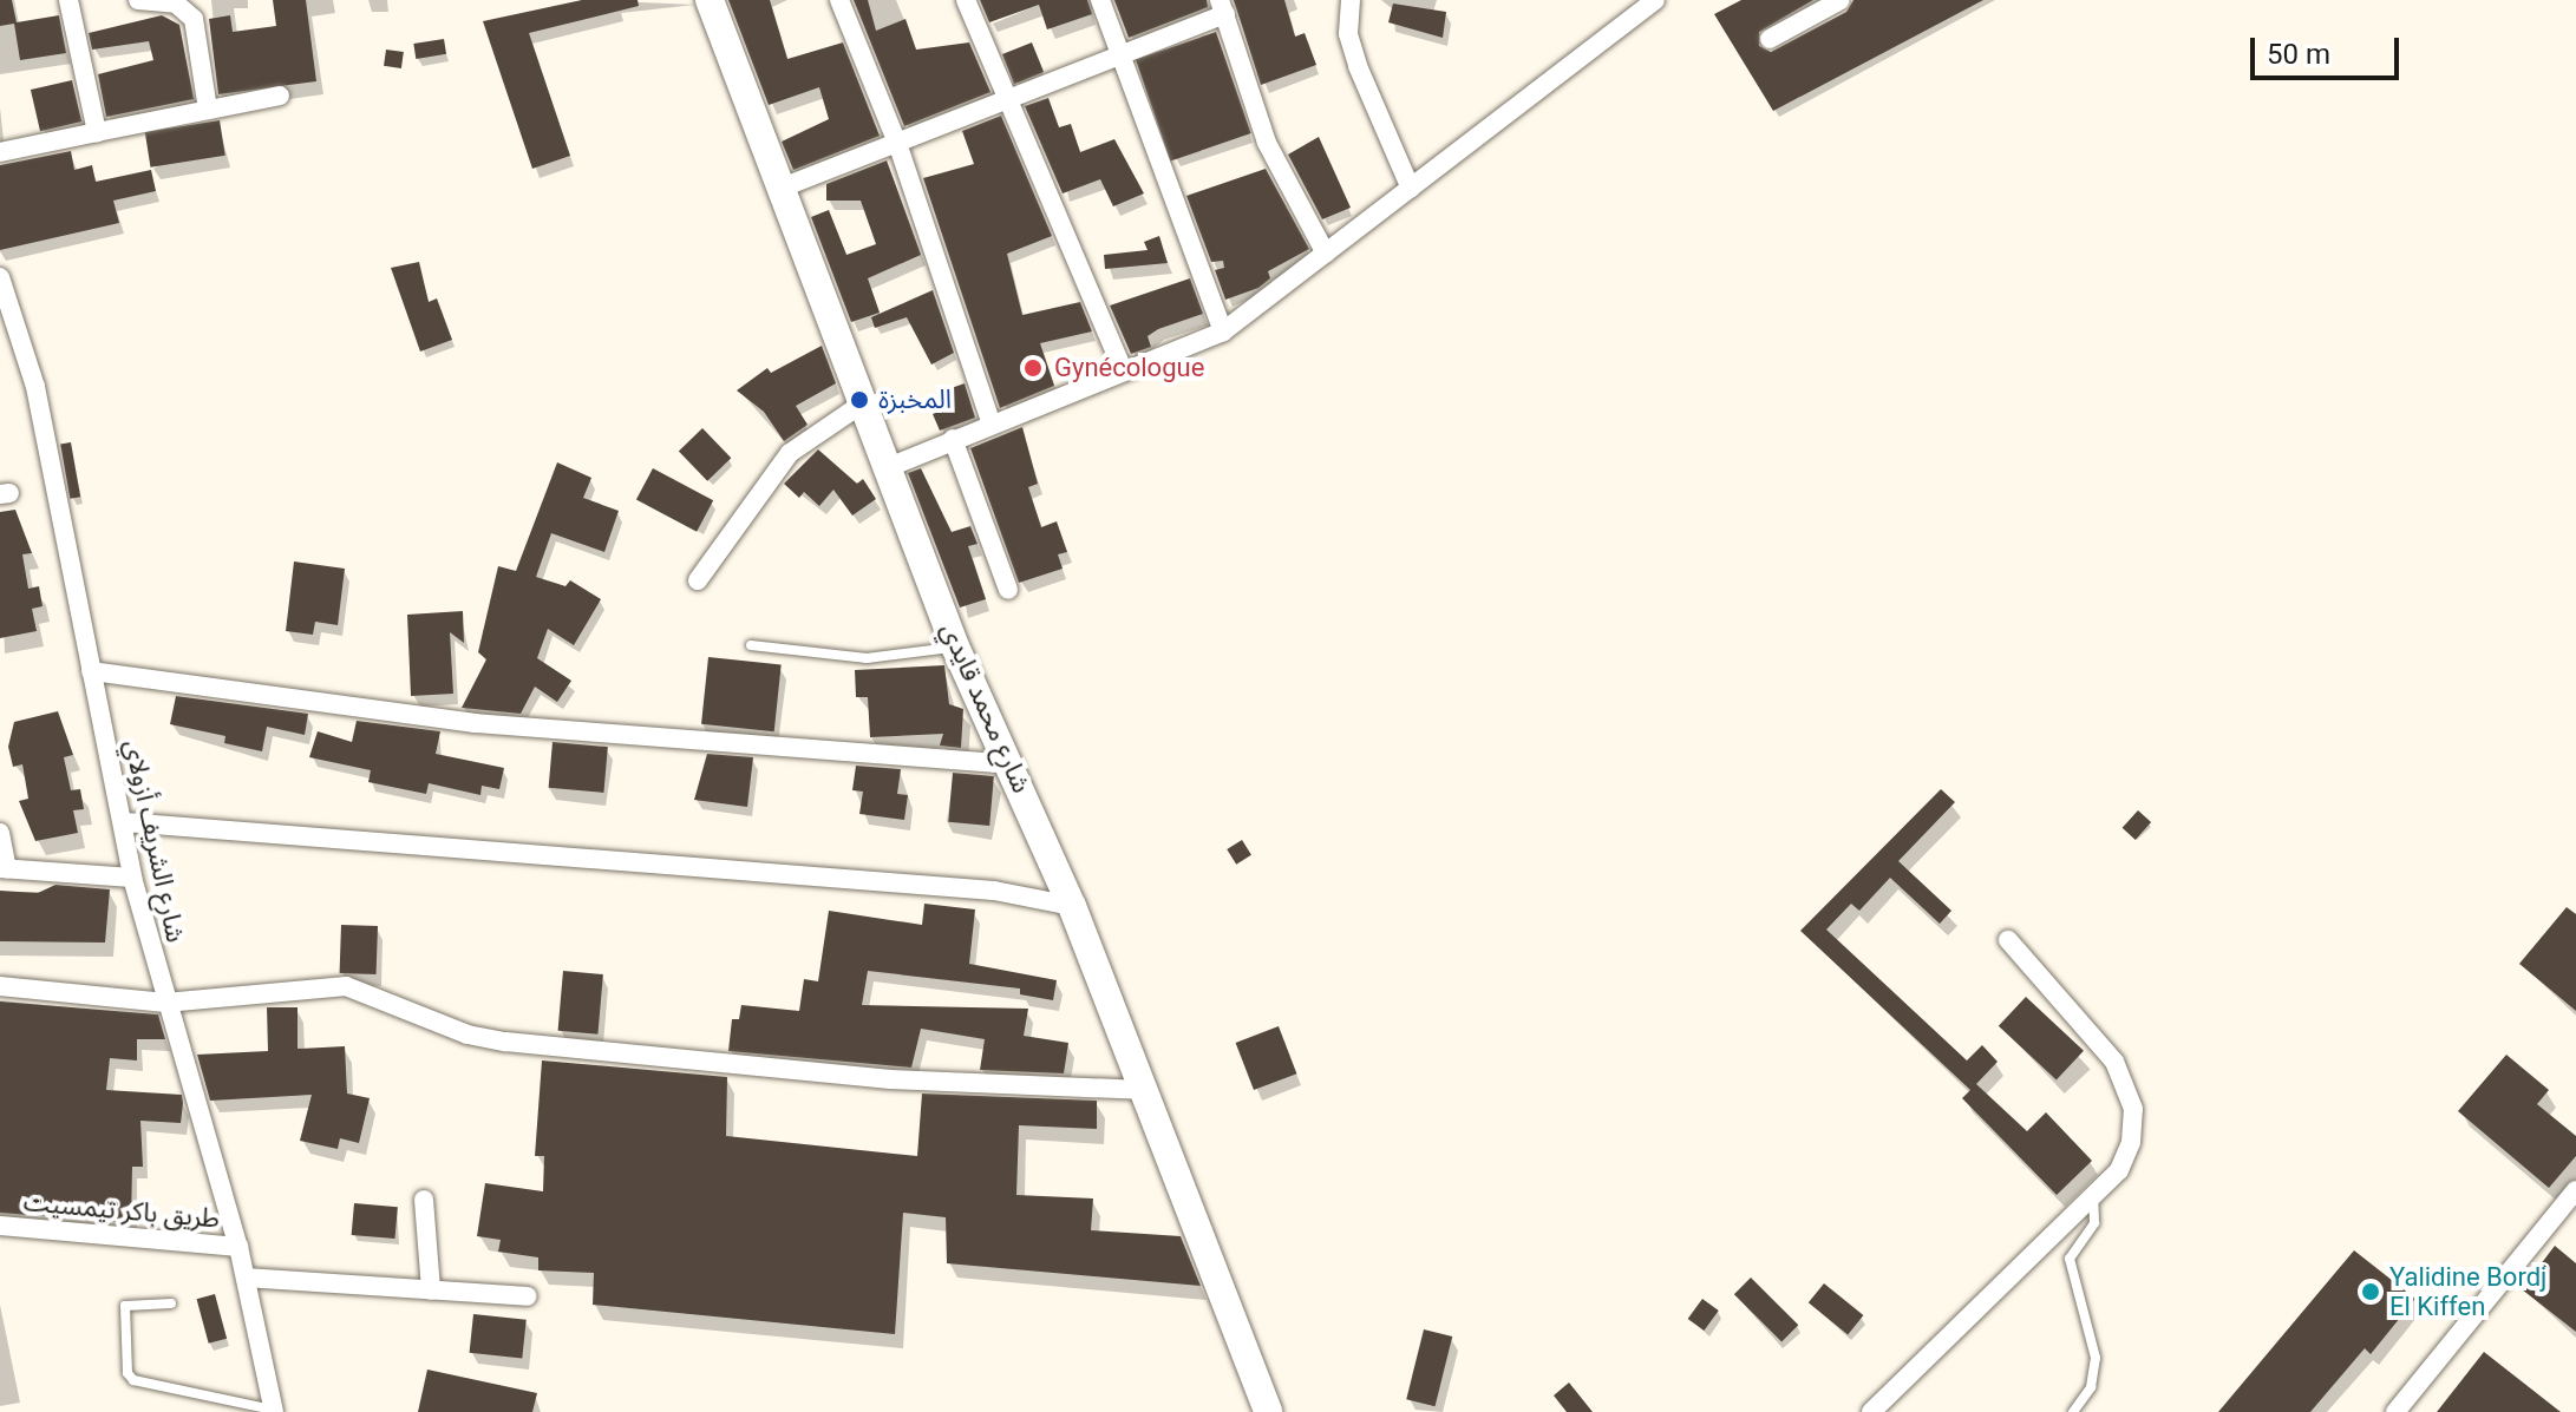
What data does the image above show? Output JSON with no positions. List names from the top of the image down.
{
  "streets": {
    "main road": ["شارع محمد قايدي"],
    "street": ["شارع الشريف أزولاي", "طريق باكر تيمسيت"]
  },
  "crossings": [
    ["شارع الشريف أزولاي", "طريق باكر تيمسيت"]
  ],
  "places": ["Gynécologue", "المخبزة", "Yalidine Bordj El Kiffen"],
  "scale_bar": "50 m"
}
